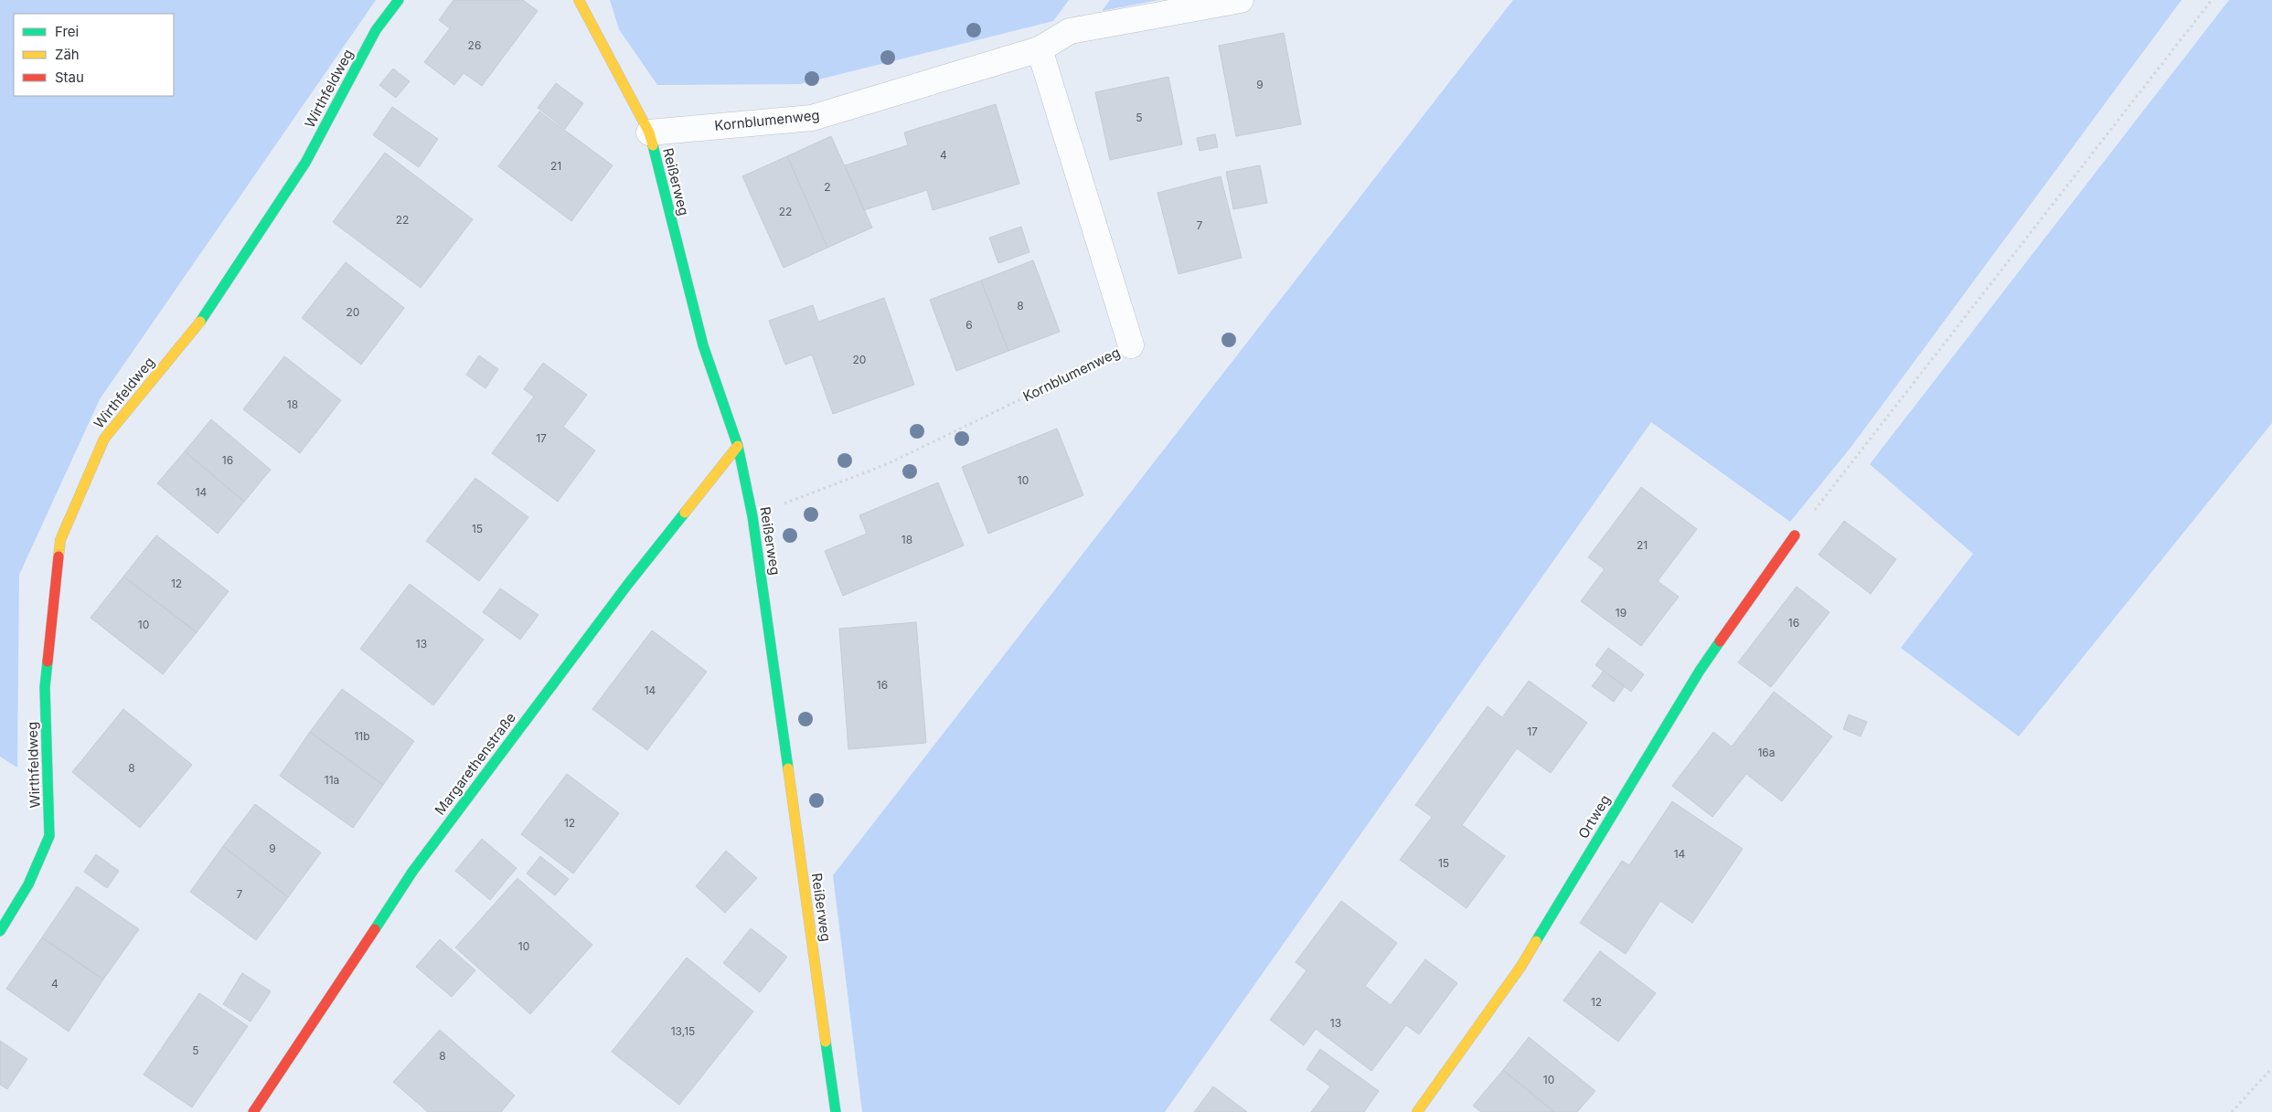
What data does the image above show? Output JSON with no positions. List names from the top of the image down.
{
  "streets": {
    "street": [
      "Wirthfeldweg",
      "Kornblumenweg",
      "Reißerweg",
      "Margarethenstraße",
      "Ortweg"
    ]
  },
  "crossings": [
    ["Kornblumenweg", "Reißerweg"],
    ["Reißerweg", "Margarethenstraße"]
  ],
  "house_numbers": [
    "26",
    "9",
    "5",
    "4",
    "21",
    "2",
    "22",
    "22",
    "7",
    "8",
    "20",
    "6",
    "20",
    "18",
    "17",
    "16",
    "10",
    "14",
    "15",
    "18",
    "21",
    "12",
    "19",
    "16",
    "10",
    "13",
    "16",
    "14",
    "17",
    "11b",
    "16a",
    "8",
    "11a",
    "12",
    "9",
    "14",
    "15",
    "7",
    "10",
    "4",
    "12",
    "13",
    "13,15",
    "5",
    "8",
    "10"
  ],
  "legend": ["Frei", "Zäh", "Stau"]
}
